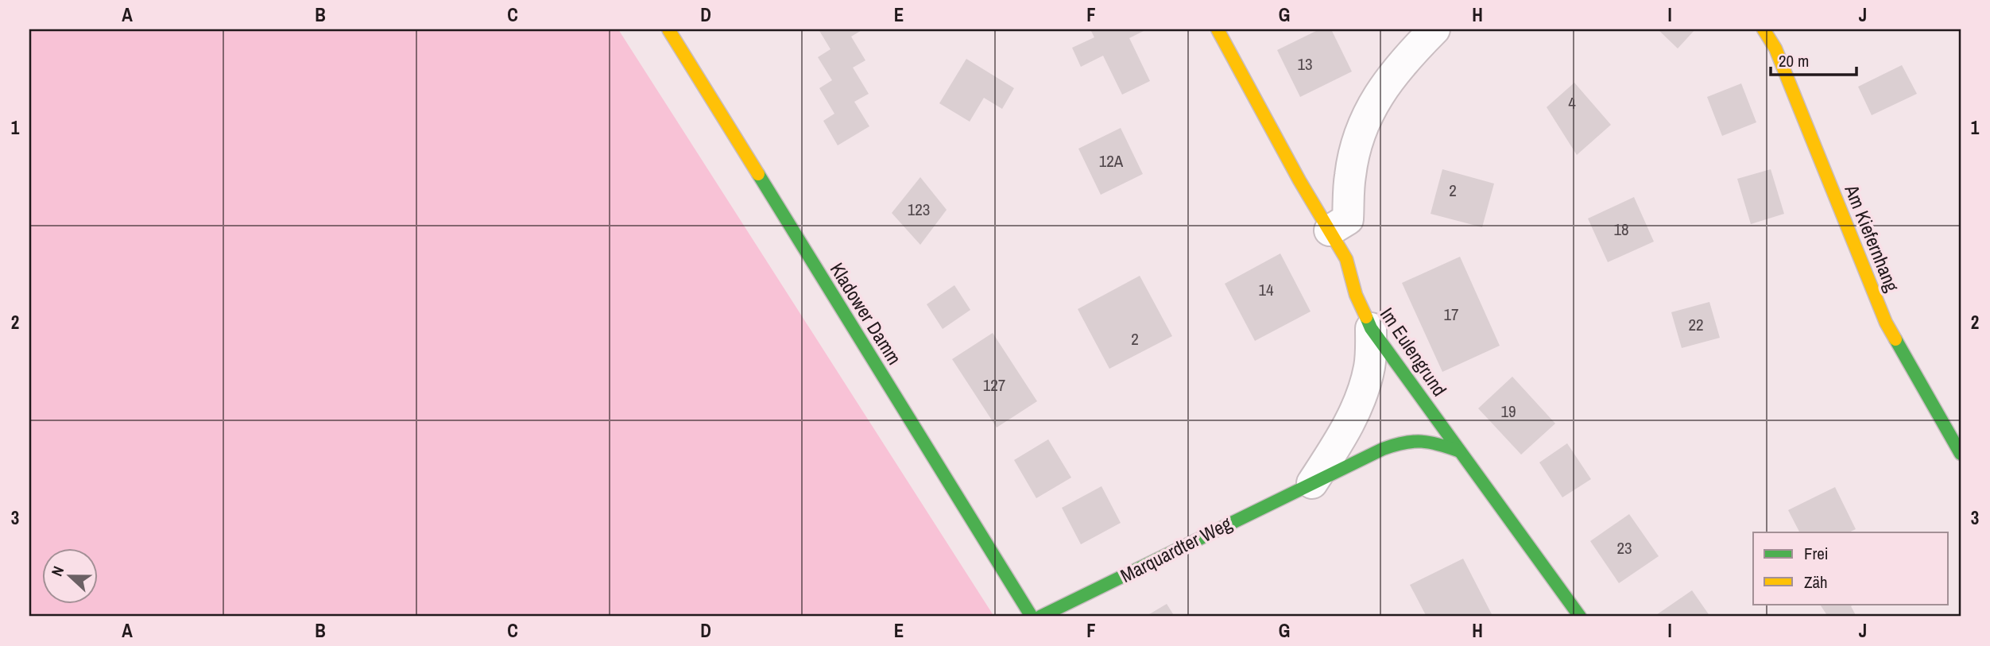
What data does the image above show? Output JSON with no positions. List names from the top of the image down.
{
  "streets": {
    "street": [
      "Am Kiefernhang",
      "Kladower Damm",
      "Im Eulengrund",
      "Marquardter Weg"
    ]
  },
  "crossings": [
    ["Im Eulengrund", "Marquardter Weg"]
  ],
  "house_numbers": [
    "13",
    "4",
    "12A",
    "2",
    "123",
    "18",
    "14",
    "17",
    "22",
    "2",
    "127",
    "19",
    "23"
  ],
  "legend": ["Frei", "Zäh"],
  "scale_bar": "20 m",
  "north": "left",
  "grid": {
    "columns": [
      "A",
      "B",
      "C",
      "D",
      "E",
      "F",
      "G",
      "H",
      "I",
      "J"
    ],
    "rows": ["1", "2", "3"]
  }
}
